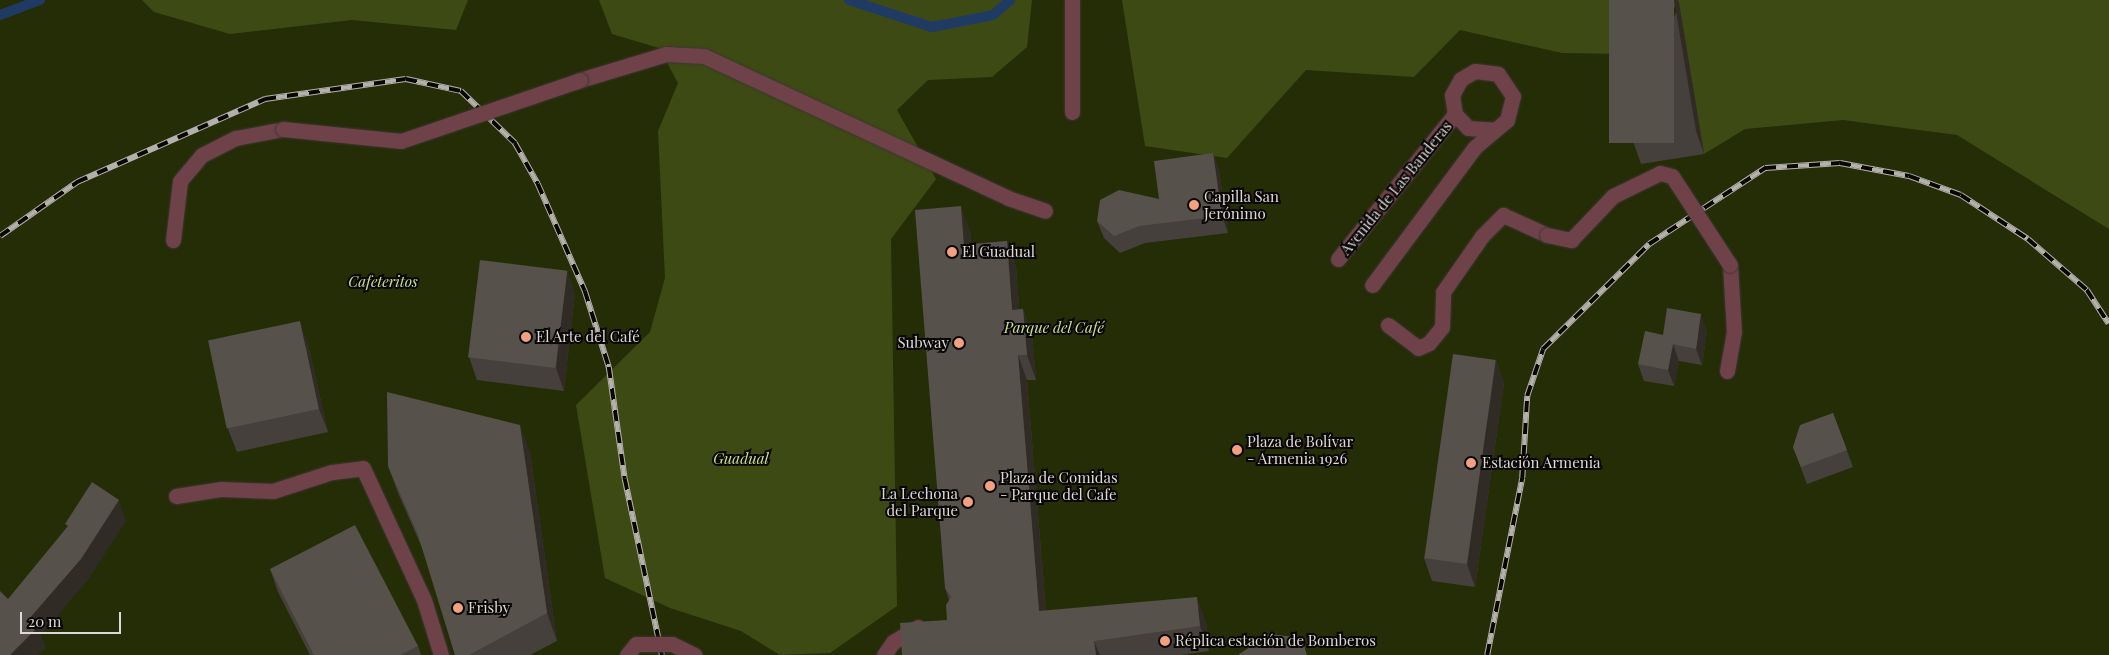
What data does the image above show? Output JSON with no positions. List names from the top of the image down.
{
  "streets": {
    "street": ["Avenida de Las Banderas"]
  },
  "parks": ["Cafeteritos", "Parque del Café", "Guadual"],
  "places": [
    "Capilla San Jerónimo",
    "El Guadual",
    "El Arte del Café",
    "Subway",
    "Plaza de Bolívar - Armenia 1926",
    "Estación Armenia",
    "Plaza de Comidas - Parque del Cafe",
    "La Lechona del Parque",
    "Frisby",
    "Réplica estación de Bomberos"
  ],
  "scale_bar": "20 m"
}
